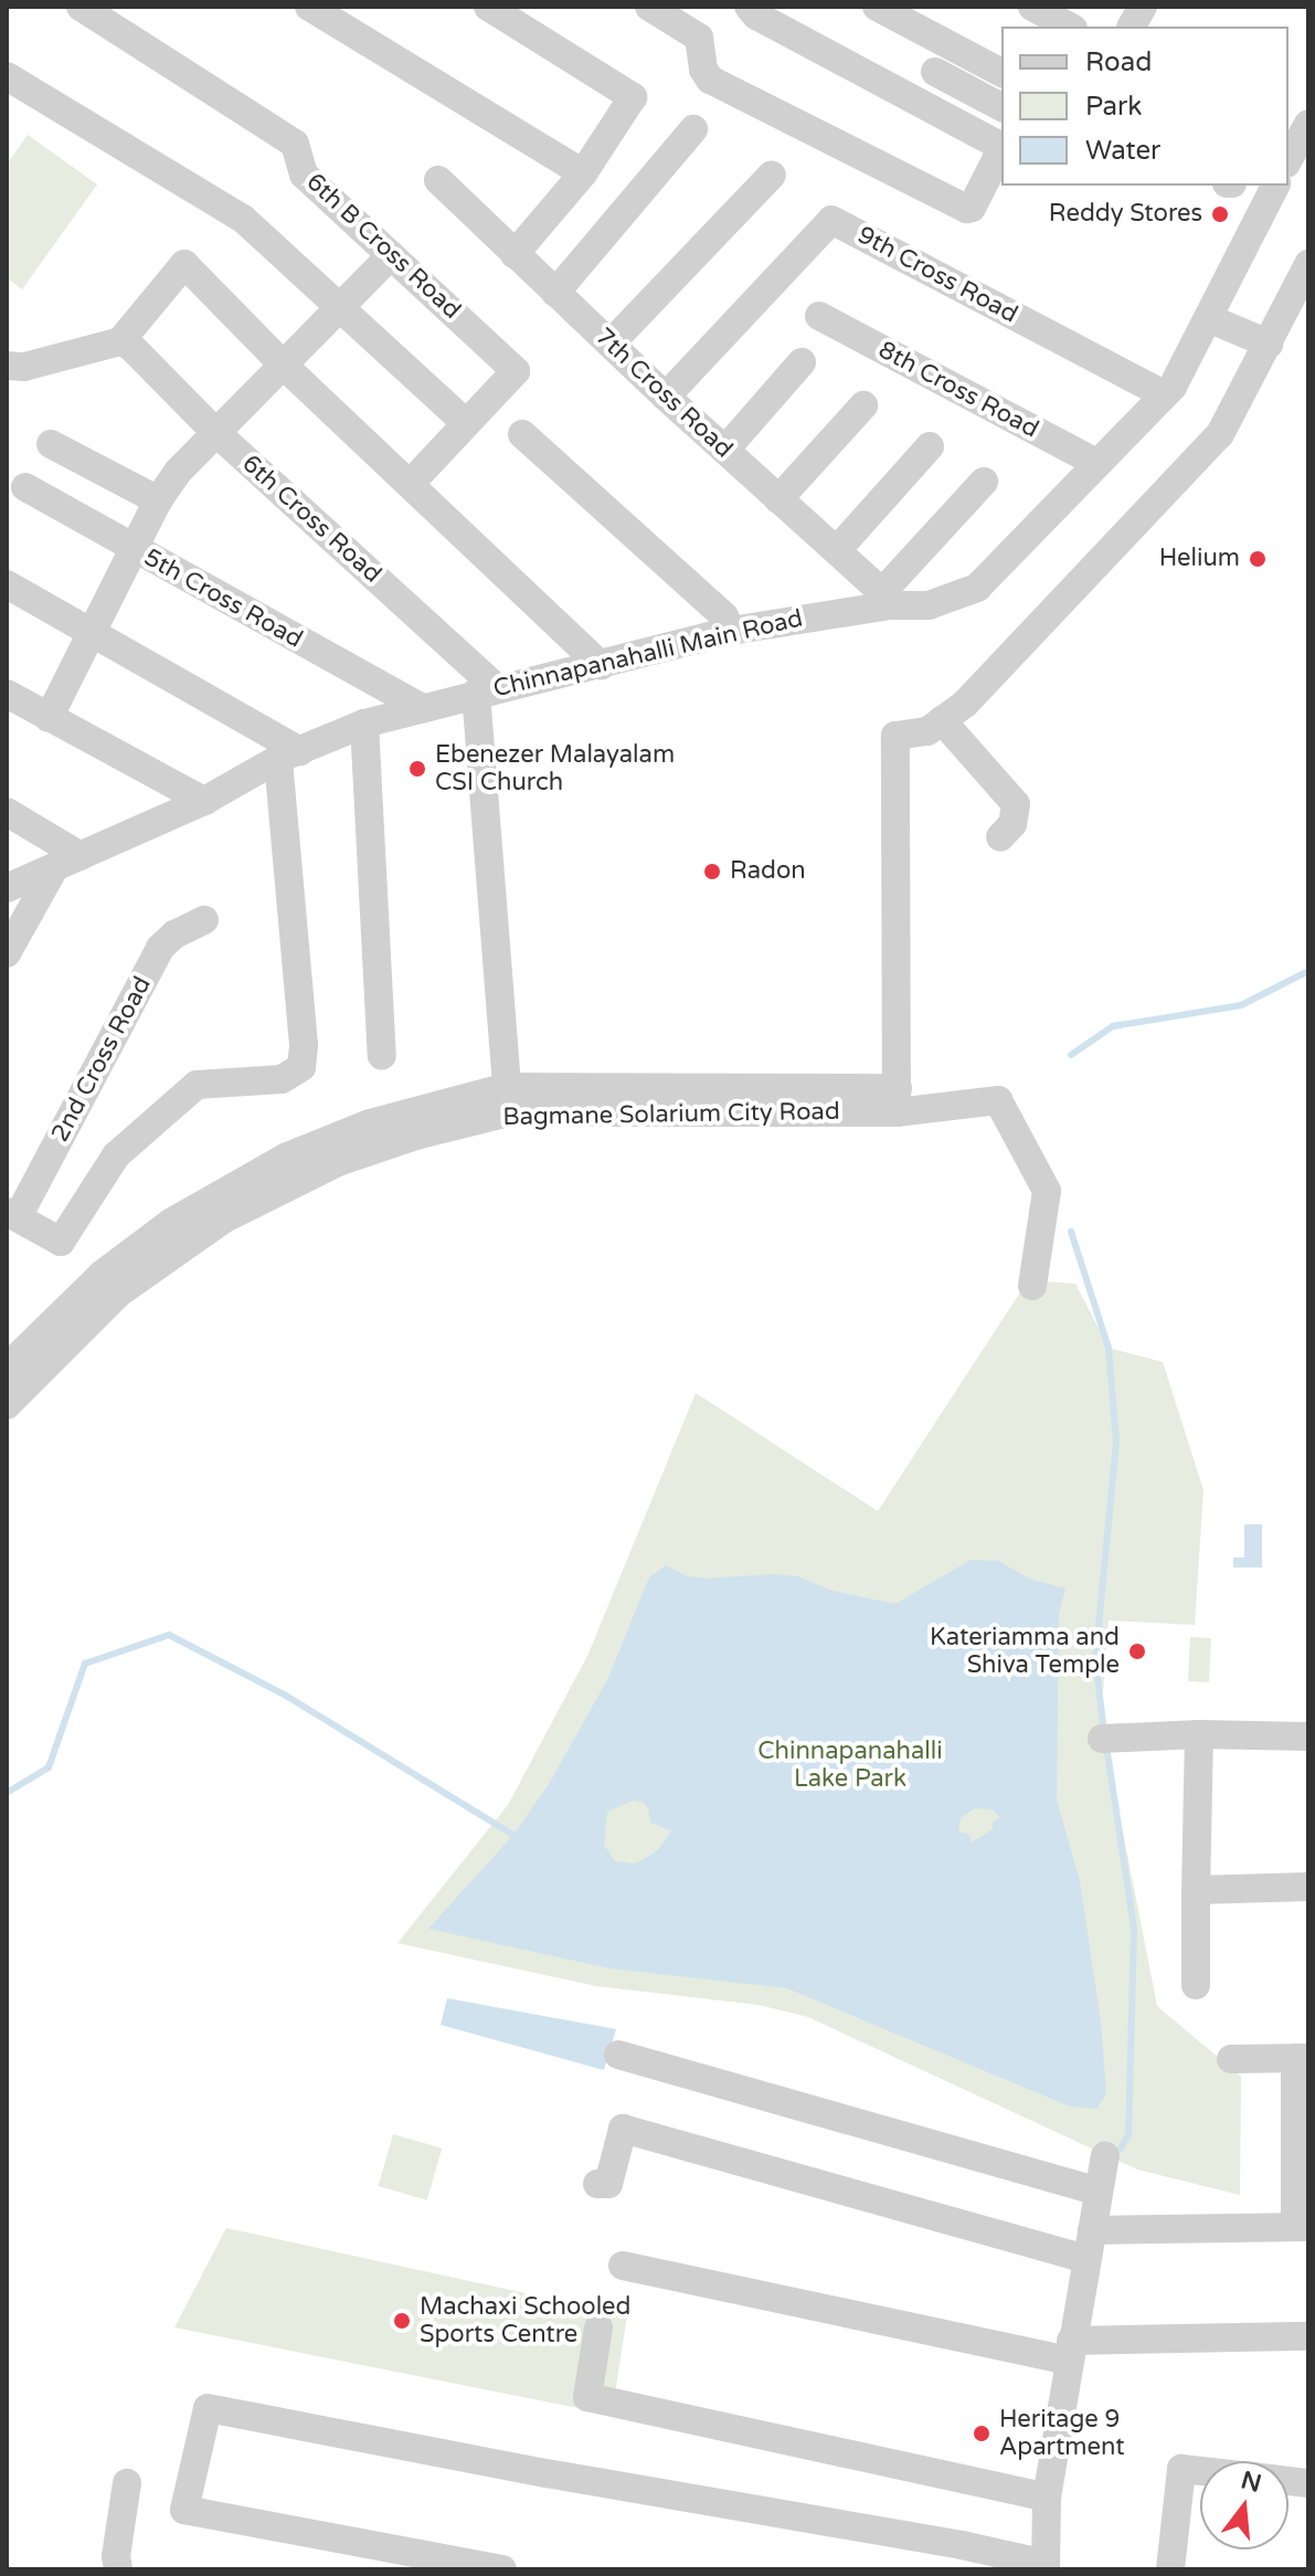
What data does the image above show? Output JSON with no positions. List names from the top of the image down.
{
  "streets": {
    "street": [
      "6th B Cross Road",
      "9th Cross Road",
      "8th Cross Road",
      "7th Cross Road",
      "6th Cross Road",
      "5th Cross Road",
      "Chinnapanahalli Main Road",
      "2nd Cross Road",
      "Bagmane Solarium City Road"
    ]
  },
  "crossings": [
    ["9th Cross Road", "7th Cross Road"],
    ["9th Cross Road", "Chinnapanahalli Main Road"],
    ["8th Cross Road", "Chinnapanahalli Main Road"],
    ["7th Cross Road", "Chinnapanahalli Main Road"],
    ["6th Cross Road", "Chinnapanahalli Main Road"],
    ["5th Cross Road", "Chinnapanahalli Main Road"]
  ],
  "parks": ["Chinnapanahalli Lake Park"],
  "places": [
    "Reddy Stores",
    "Helium",
    "Ebenezer Malayalam CSI Church",
    "Radon",
    "Kateriamma and Shiva Temple",
    "Machaxi Schooled Sports Centre",
    "Heritage 9 Apartment"
  ],
  "legend": ["Road", "Park", "Water"],
  "north": "top"
}
